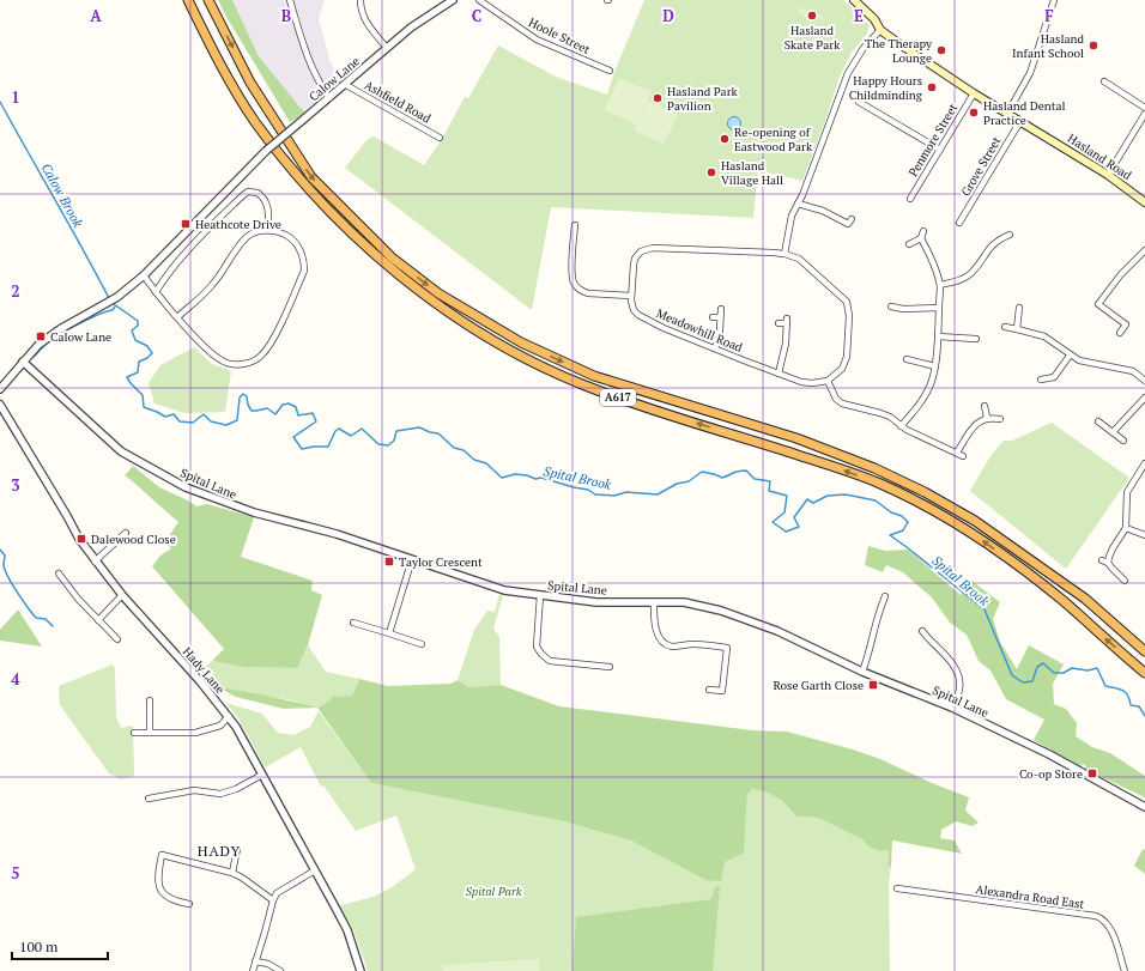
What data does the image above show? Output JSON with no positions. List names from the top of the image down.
{
  "streets": {
    "highway": ["A617"],
    "main road": ["Hasland Road"],
    "street": [
      "Hoole Street",
      "Calow Lane",
      "Ashfield Road",
      "Penmore Street",
      "Grove Street",
      "Meadowhill Road",
      "Spital Lane",
      "Hady Lane",
      "Alexandra Road East"
    ]
  },
  "crossings": [
    ["Calow Lane", "Ashfield Road"],
    ["Calow Lane", "Spital Lane"],
    ["Penmore Street", "Hasland Road"],
    ["Hasland Road", "Grove Street"]
  ],
  "districts": ["HADY"],
  "water": ["Calow Brook", "Spital Brook"],
  "parks": ["Spital Park"],
  "places": {
    "other": [
      "Hasland Skate Park",
      "Hasland Infant School",
      "The Therapy Lounge",
      "Happy Hours Childminding",
      "Hasland Park Pavilion",
      "Hasland Dental Practice",
      "Re-opening of Eastwood Park",
      "Hasland Village Hall"
    ],
    "transit": [
      "Heathcote Drive",
      "Calow Lane",
      "Dalewood Close",
      "Taylor Crescent",
      "Rose Garth Close",
      "Co-op Store"
    ]
  },
  "scale_bar": "100 m",
  "grid": {
    "columns": [
      "A",
      "B",
      "C",
      "D",
      "E",
      "F"
    ],
    "rows": [
      "1",
      "2",
      "3",
      "4",
      "5"
    ]
  }
}
